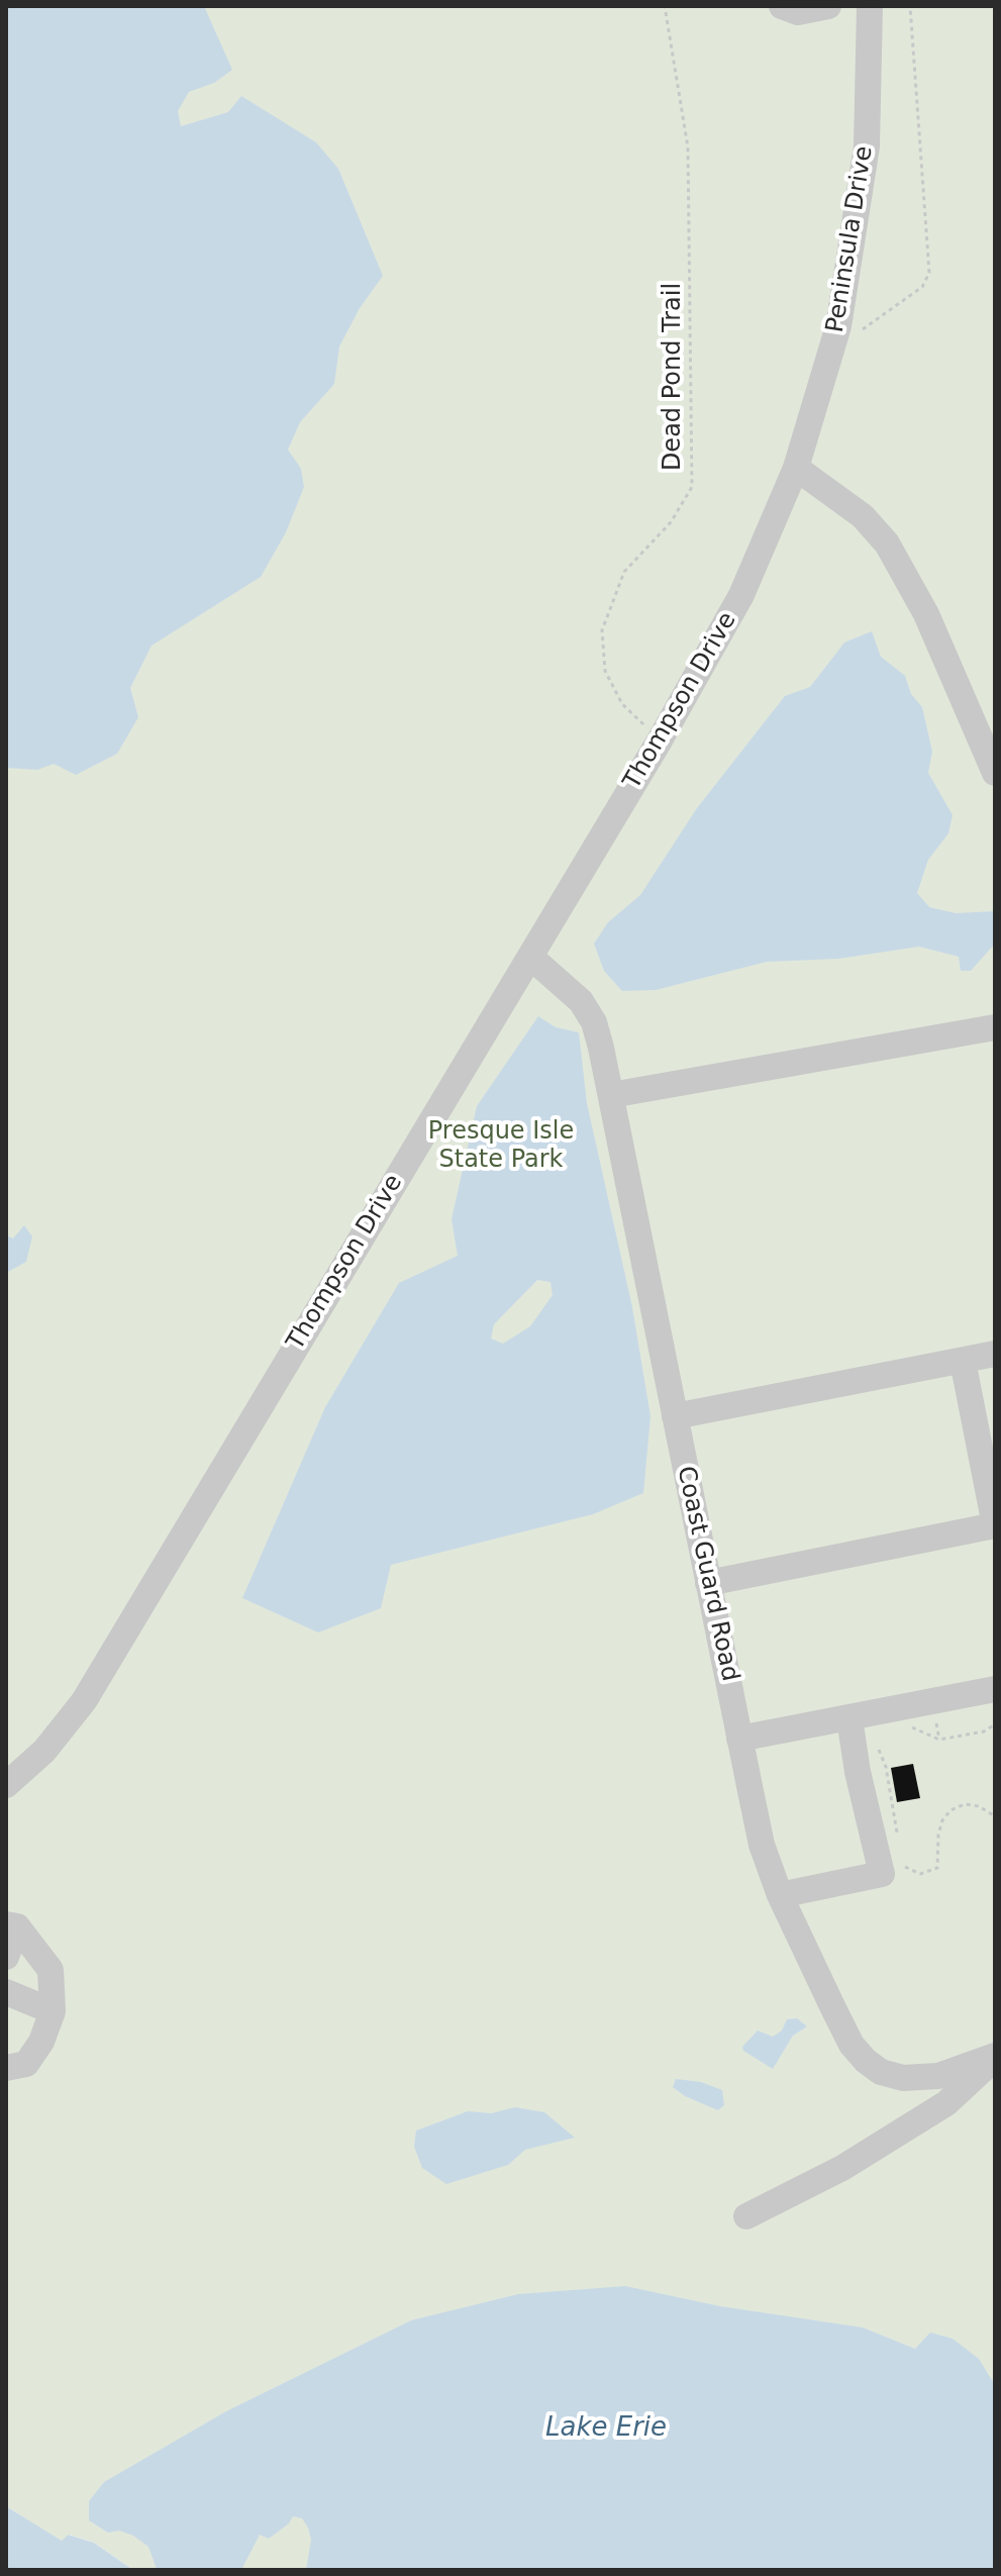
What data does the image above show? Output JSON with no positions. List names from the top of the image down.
{
  "streets": {
    "street": ["Peninsula Drive", "Thompson Drive", "Coast Guard Road"],
    "path": ["Dead Pond Trail"]
  },
  "crossings": [
    ["Peninsula Drive", "Thompson Drive"],
    ["Dead Pond Trail", "Thompson Drive"],
    ["Thompson Drive", "Coast Guard Road"]
  ],
  "water": ["Lake Erie"],
  "parks": ["Presque Isle State Park"]
}
